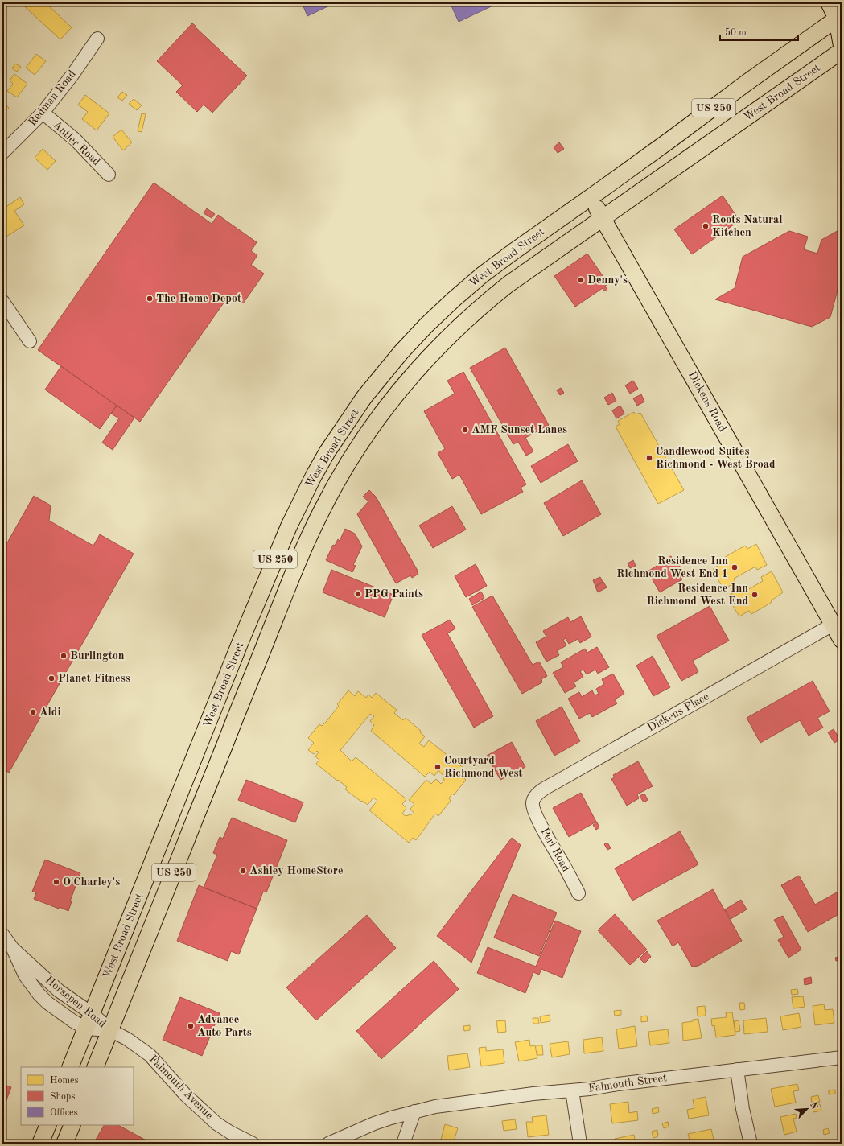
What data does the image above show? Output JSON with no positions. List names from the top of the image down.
{
  "streets": {
    "main road": ["West Broad Street", "US 250", "Dickens Road"],
    "street": [
      "Redman Road",
      "Antler Road",
      "Dickens Place",
      "Perl Road",
      "Horsepen Road",
      "Falmouth Street",
      "Falmouth Avenue"
    ]
  },
  "crossings": [
    ["West Broad Street", "Dickens Road"],
    ["West Broad Street", "Horsepen Road"],
    ["West Broad Street", "Falmouth Avenue"],
    ["Redman Road", "Antler Road"],
    ["Dickens Road", "Dickens Place"],
    ["Dickens Place", "Perl Road"],
    ["Horsepen Road", "Falmouth Avenue"]
  ],
  "places": [
    "Roots Natural Kitchen",
    "Denny's",
    "The Home Depot",
    "AMF Sunset Lanes",
    "Candlewood Suites Richmond - West Broad",
    "Residence Inn Richmond West End 1",
    "PPG Paints",
    "Residence Inn Richmond West End",
    "Burlington",
    "Planet Fitness",
    "Aldi",
    "Courtyard Richmond West",
    "Ashley HomeStore",
    "O'Charley's",
    "Advance Auto Parts"
  ],
  "legend": ["Homes", "Shops", "Offices"],
  "scale_bar": "50 m",
  "north": "top right"
}
